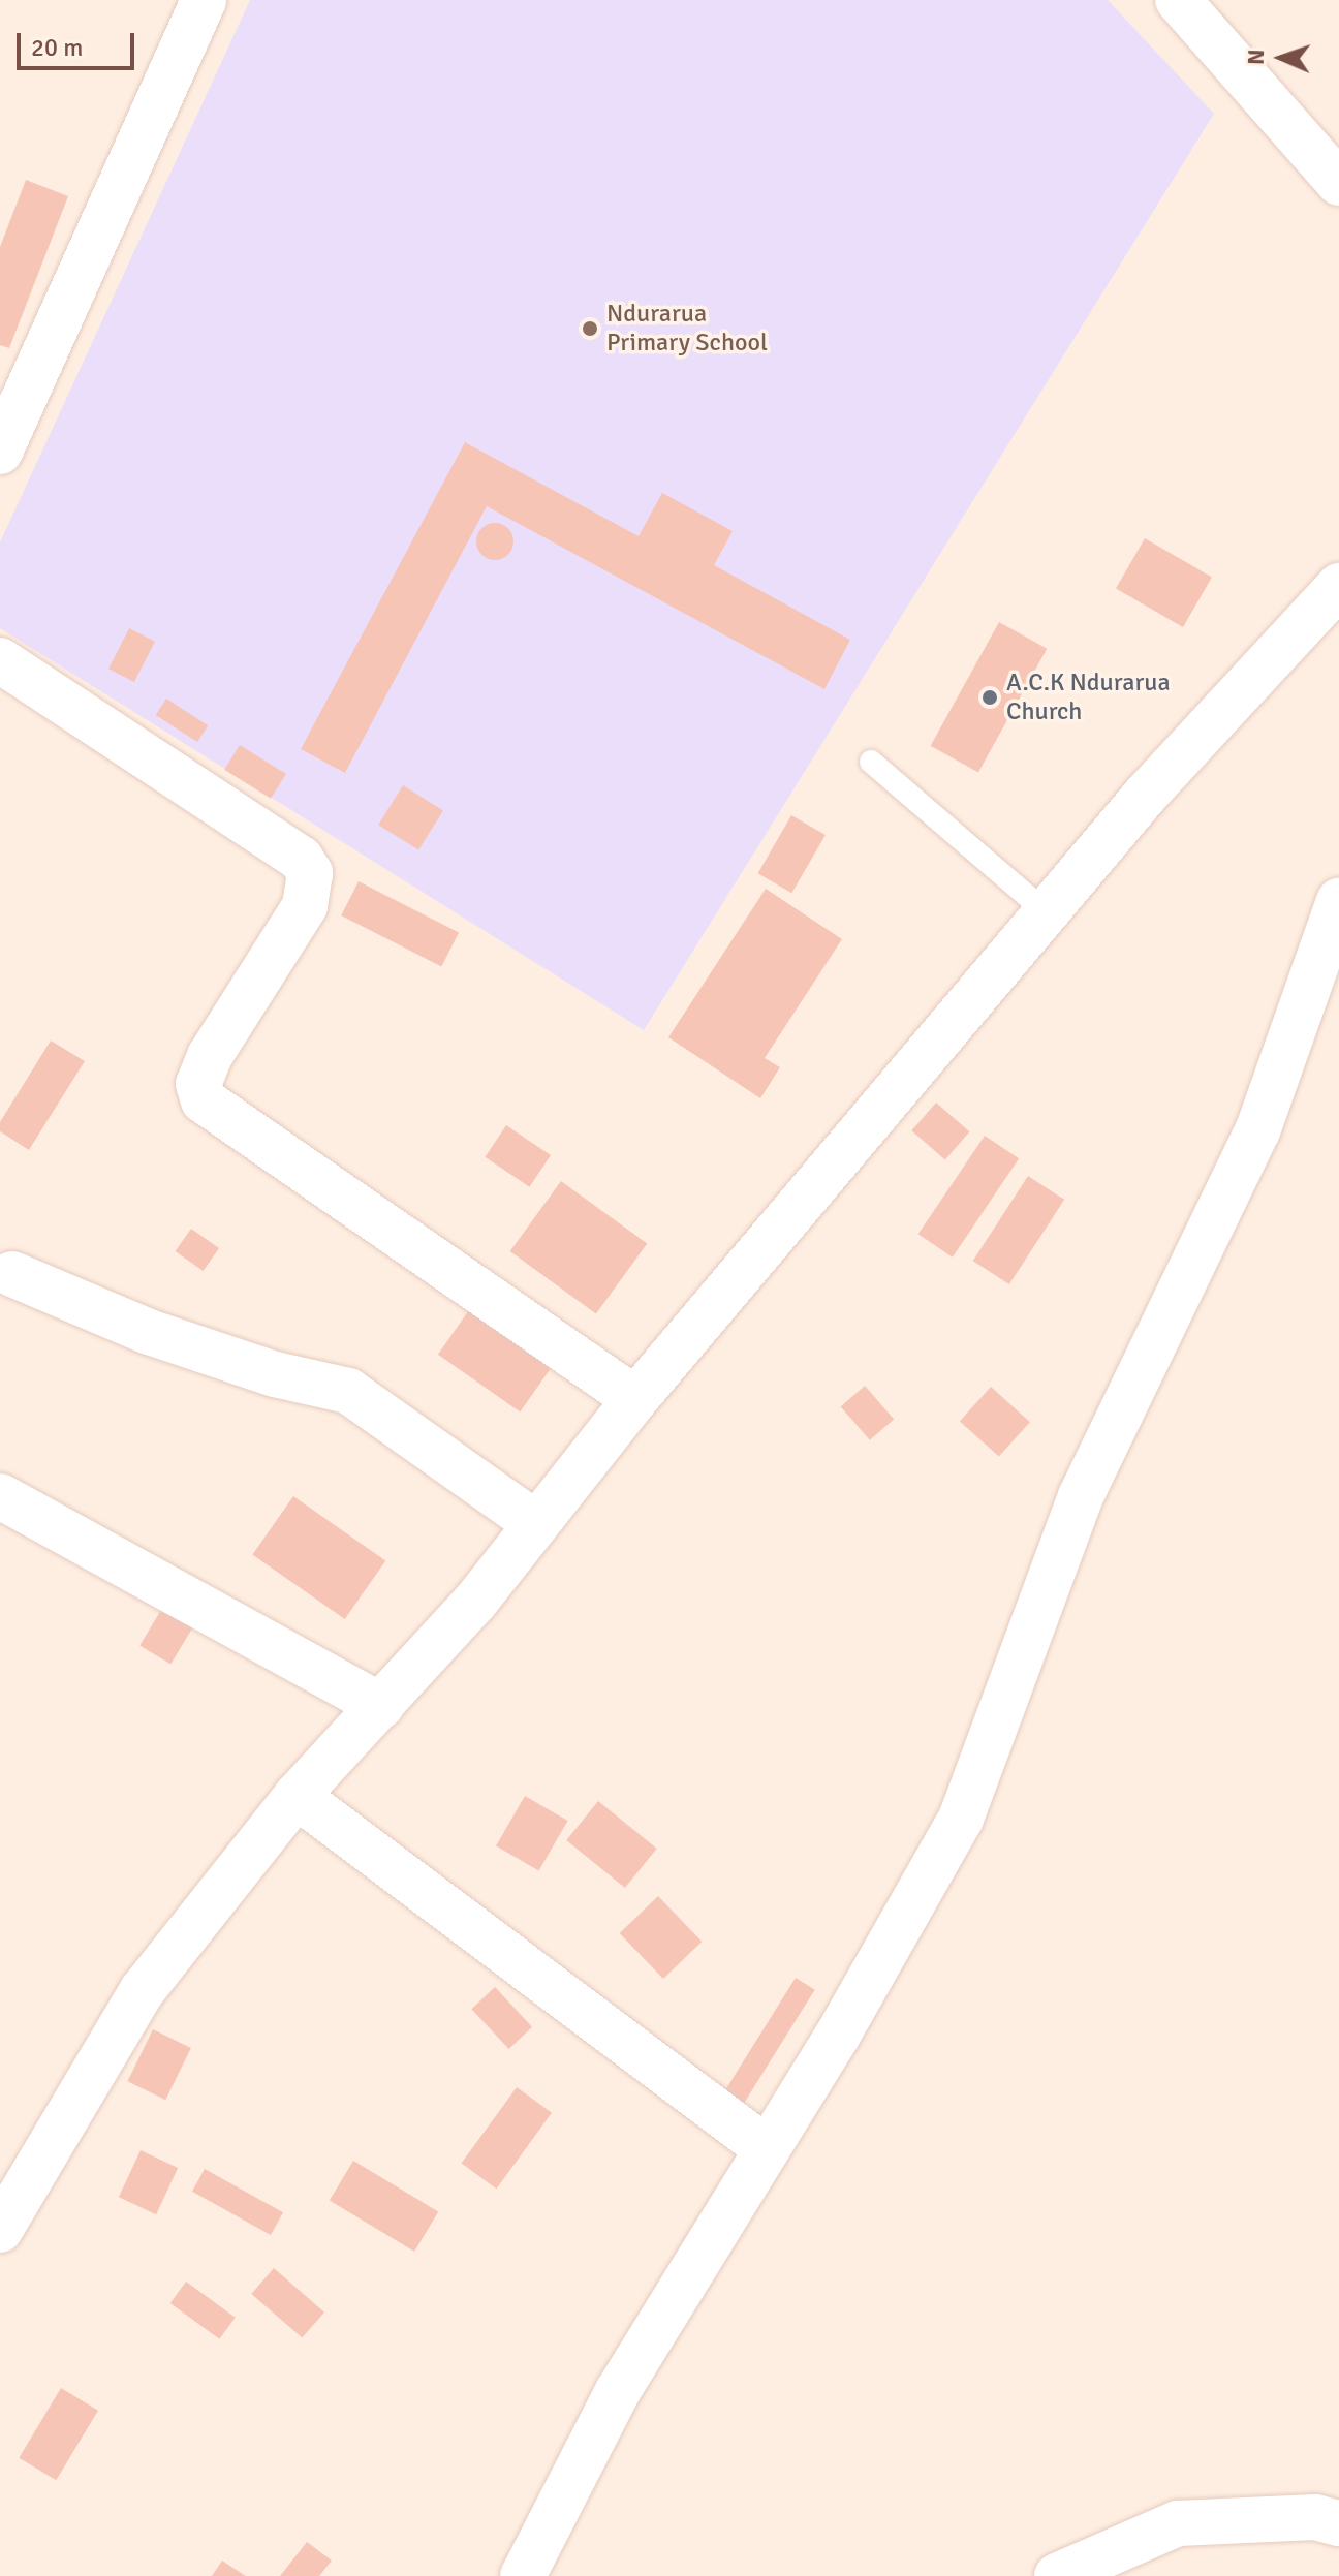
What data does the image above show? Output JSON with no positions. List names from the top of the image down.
{
  "places": ["Ndurarua Primary School", "A.C.K Ndurarua Church"],
  "scale_bar": "20 m",
  "north": "left"
}
